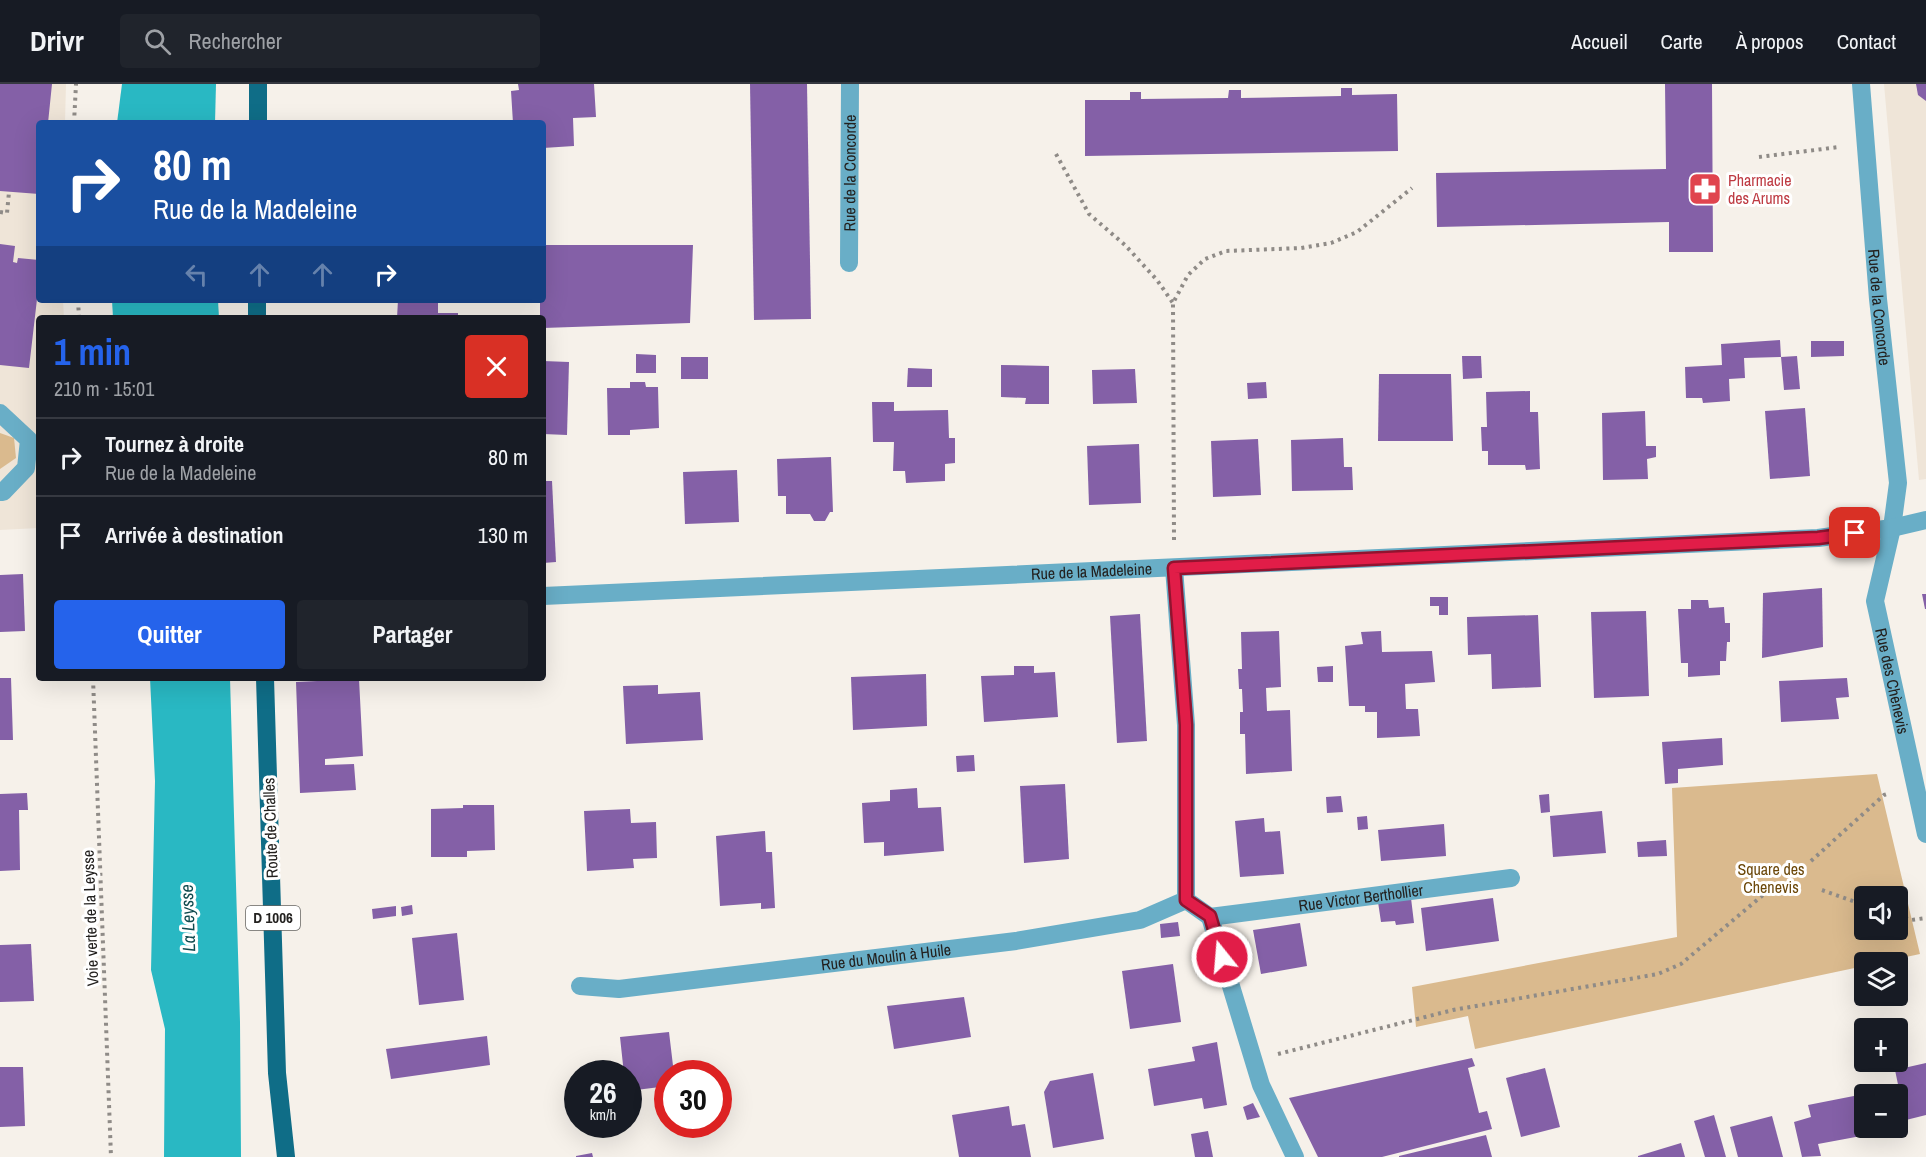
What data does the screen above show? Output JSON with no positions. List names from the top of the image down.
{
  "streets": {
    "main road": ["Route de Challes", "D 1006"],
    "street": [
      "Rue de la Concorde",
      "Rue de la Madeleine",
      "Rue des Chènevis",
      "Rue Victor Berthollier",
      "Rue du Moulin à Huile"
    ],
    "path": ["Voie verte de la Leysse"]
  },
  "crossings": [
    ["Rue de la Concorde", "Rue de la Madeleine"],
    ["Rue de la Concorde", "Rue des Chènevis"],
    ["Rue de la Madeleine", "Rue des Chènevis"]
  ],
  "water": ["La Leysse"],
  "parks": ["Square des Chenevis"],
  "places": {
    "pharmacy": ["Pharmacie des Arums"]
  },
  "page": {
    "header": "Drivr",
    "search": "Rechercher",
    "nav": [
      "Accueil",
      "Carte",
      "À propos",
      "Contact"
    ],
    "turn": ["80 m", "Rue de la Madeleine"],
    "heading": ["1 min", "210 m · 15:01"],
    "list": [
      {
        "name": "Tournez à droite",
        "note": "Rue de la Madeleine",
        "value": "80 m"
      },
      {
        "name": "Arrivée à destination",
        "value": "130 m"
      }
    ],
    "buttons": ["Quitter", "Partager"],
    "map_buttons": ["+", "−"],
    "speed": "26 km/h",
    "limit": "30"
  }
}
